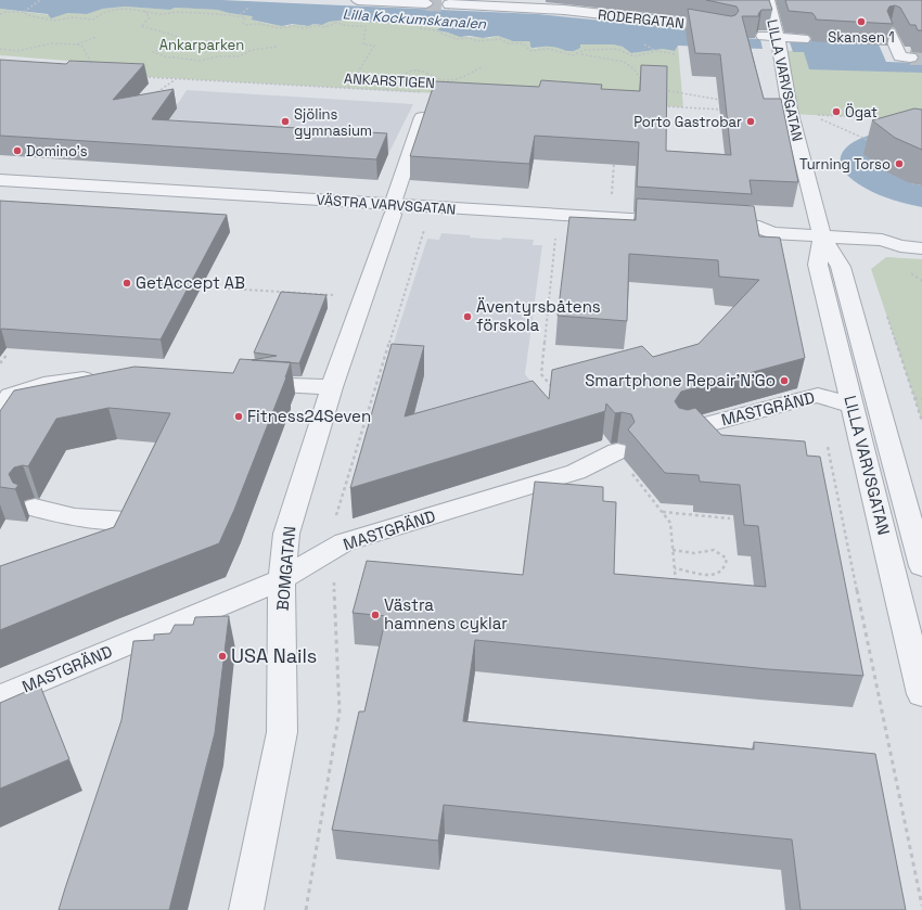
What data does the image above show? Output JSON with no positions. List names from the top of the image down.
{
  "streets": {
    "street": [
      "RODERGATAN",
      "LILLA VARVSGATAN",
      "VÄSTRA VARVSGATAN",
      "MASTGRÄND",
      "BOMGATAN"
    ],
    "path": ["ANKARSTIGEN"]
  },
  "crossings": [
    ["LILLA VARVSGATAN", "MASTGRÄND"],
    ["VÄSTRA VARVSGATAN", "BOMGATAN"],
    ["MASTGRÄND", "BOMGATAN"]
  ],
  "water": ["Lilla Kockumskanalen"],
  "parks": ["Ankarparken"],
  "places": [
    "Skansen 1",
    "Ögat",
    "Sjölins gymnasium",
    "Porto Gastrobar",
    "Domino's",
    "Turning Torso",
    "GetAccept AB",
    "Äventyrsbåtens förskola",
    "Smartphone Repair'N'Go",
    "Fitness24Seven",
    "Västra hamnens cyklar",
    "USA Nails"
  ]
}
